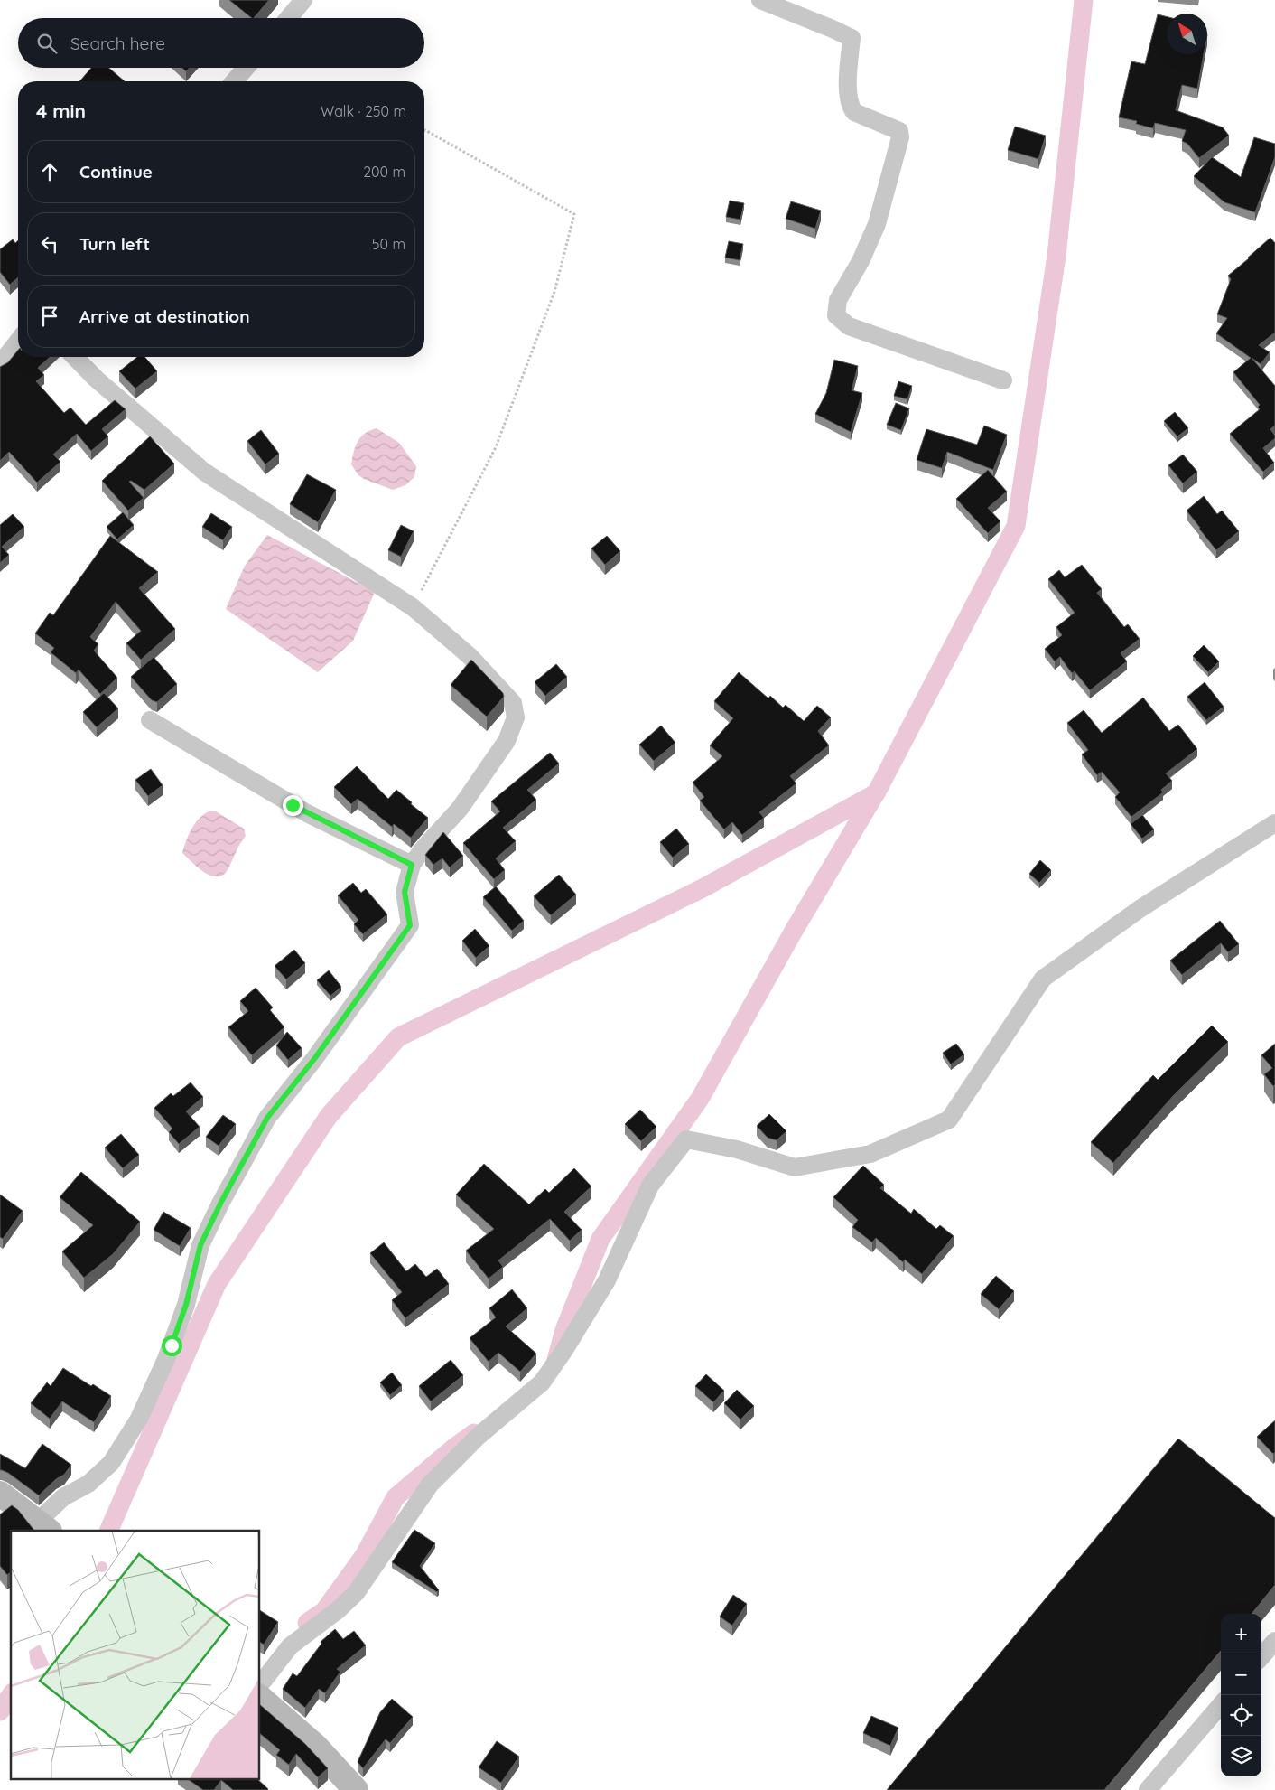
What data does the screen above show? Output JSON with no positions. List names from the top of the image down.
{
  "north": "top left",
  "page": {
    "search": "Search here",
    "heading": ["4 min", "Walk · 250 m"],
    "list": [
      ["Continue", "200 m"],
      ["Turn left", "50 m"],
      "Arrive at destination"
    ],
    "map_buttons": ["+", "−"]
  }
}
